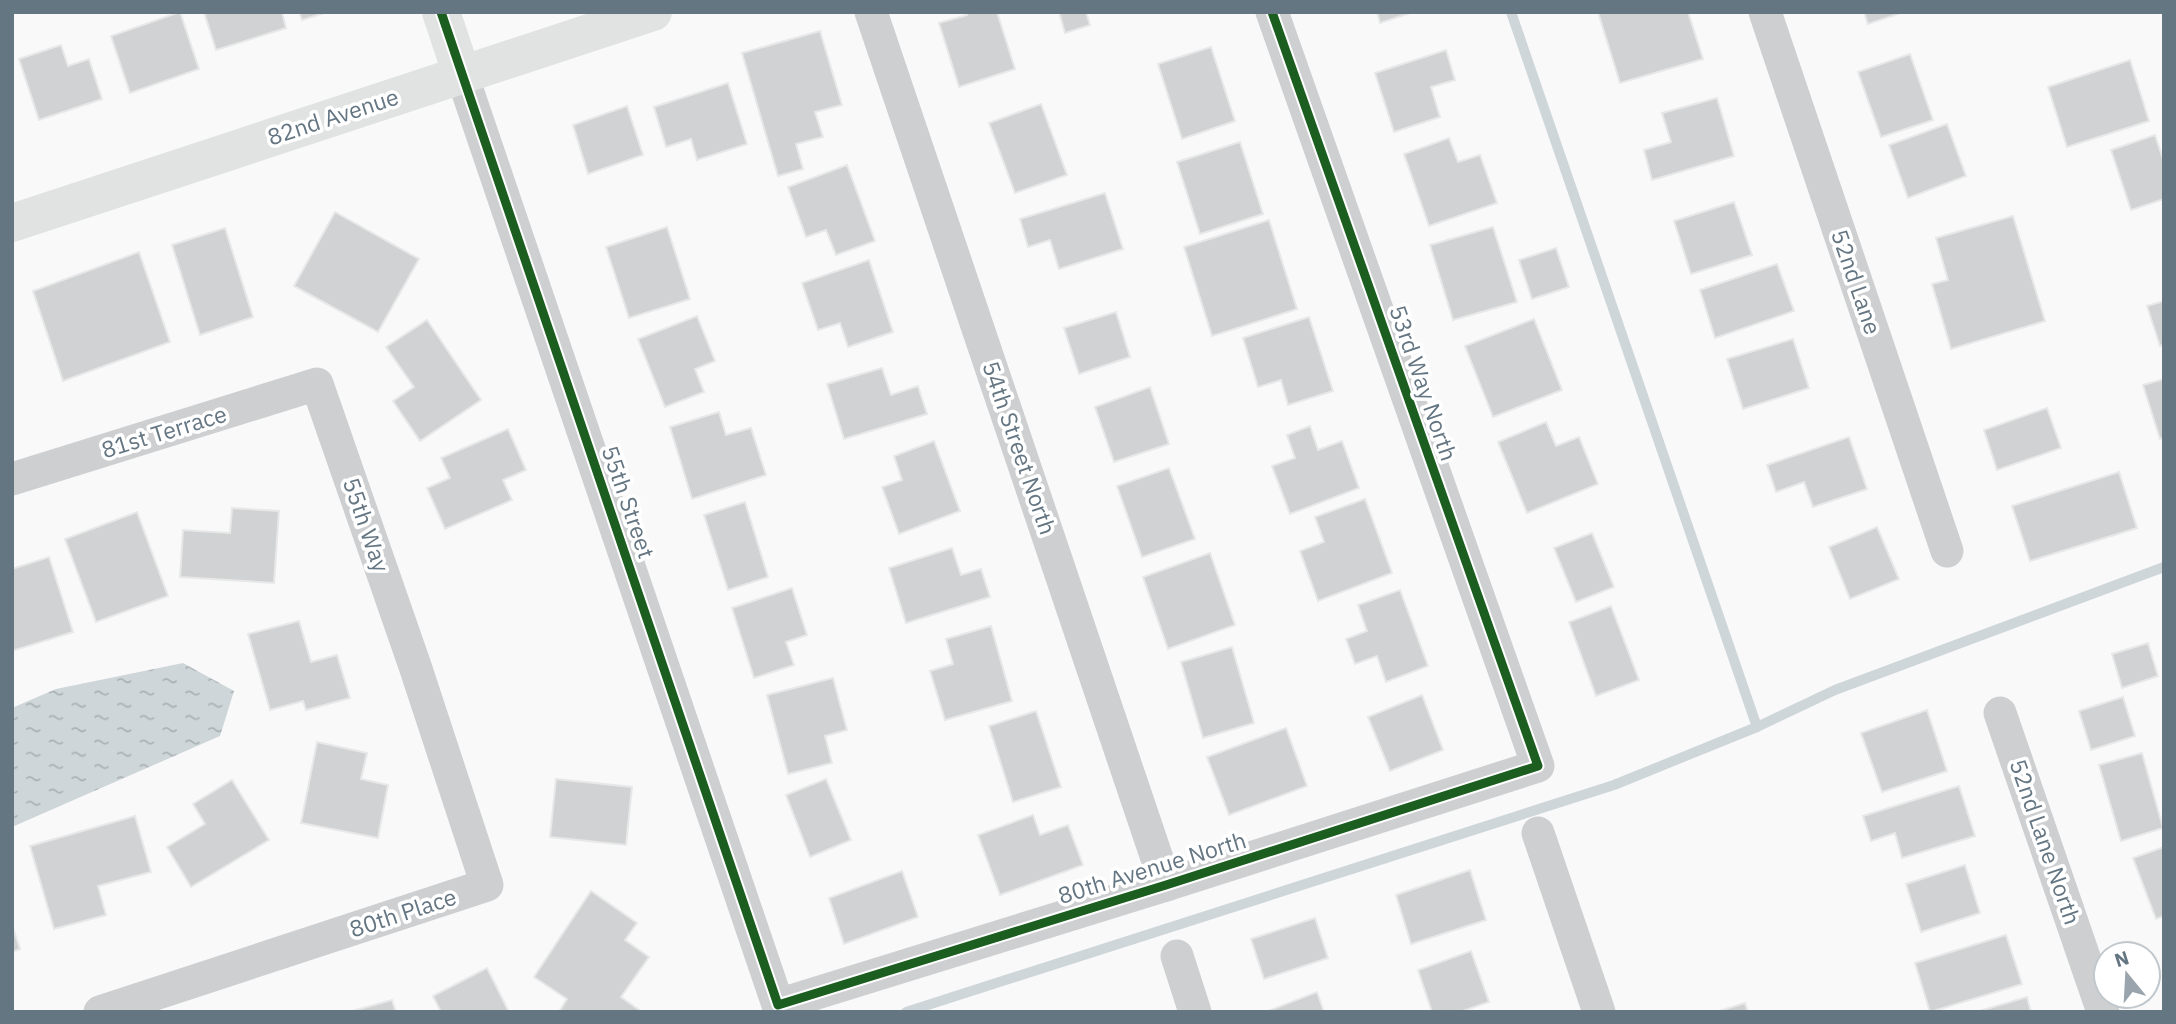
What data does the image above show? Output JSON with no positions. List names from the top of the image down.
{
  "streets": {
    "street": [
      "82nd Avenue",
      "52nd Lane",
      "53rd Way North",
      "81st Terrace",
      "54th Street North",
      "55th Street",
      "55th Way",
      "52nd Lane North",
      "80th Avenue North",
      "80th Place"
    ]
  },
  "crossings": [
    ["82nd Avenue", "55th Street"],
    ["53rd Way North", "80th Avenue North"],
    ["81st Terrace", "55th Way"],
    ["54th Street North", "80th Avenue North"],
    ["55th Street", "80th Avenue North"],
    ["55th Way", "80th Place"]
  ],
  "north": "top"
}
